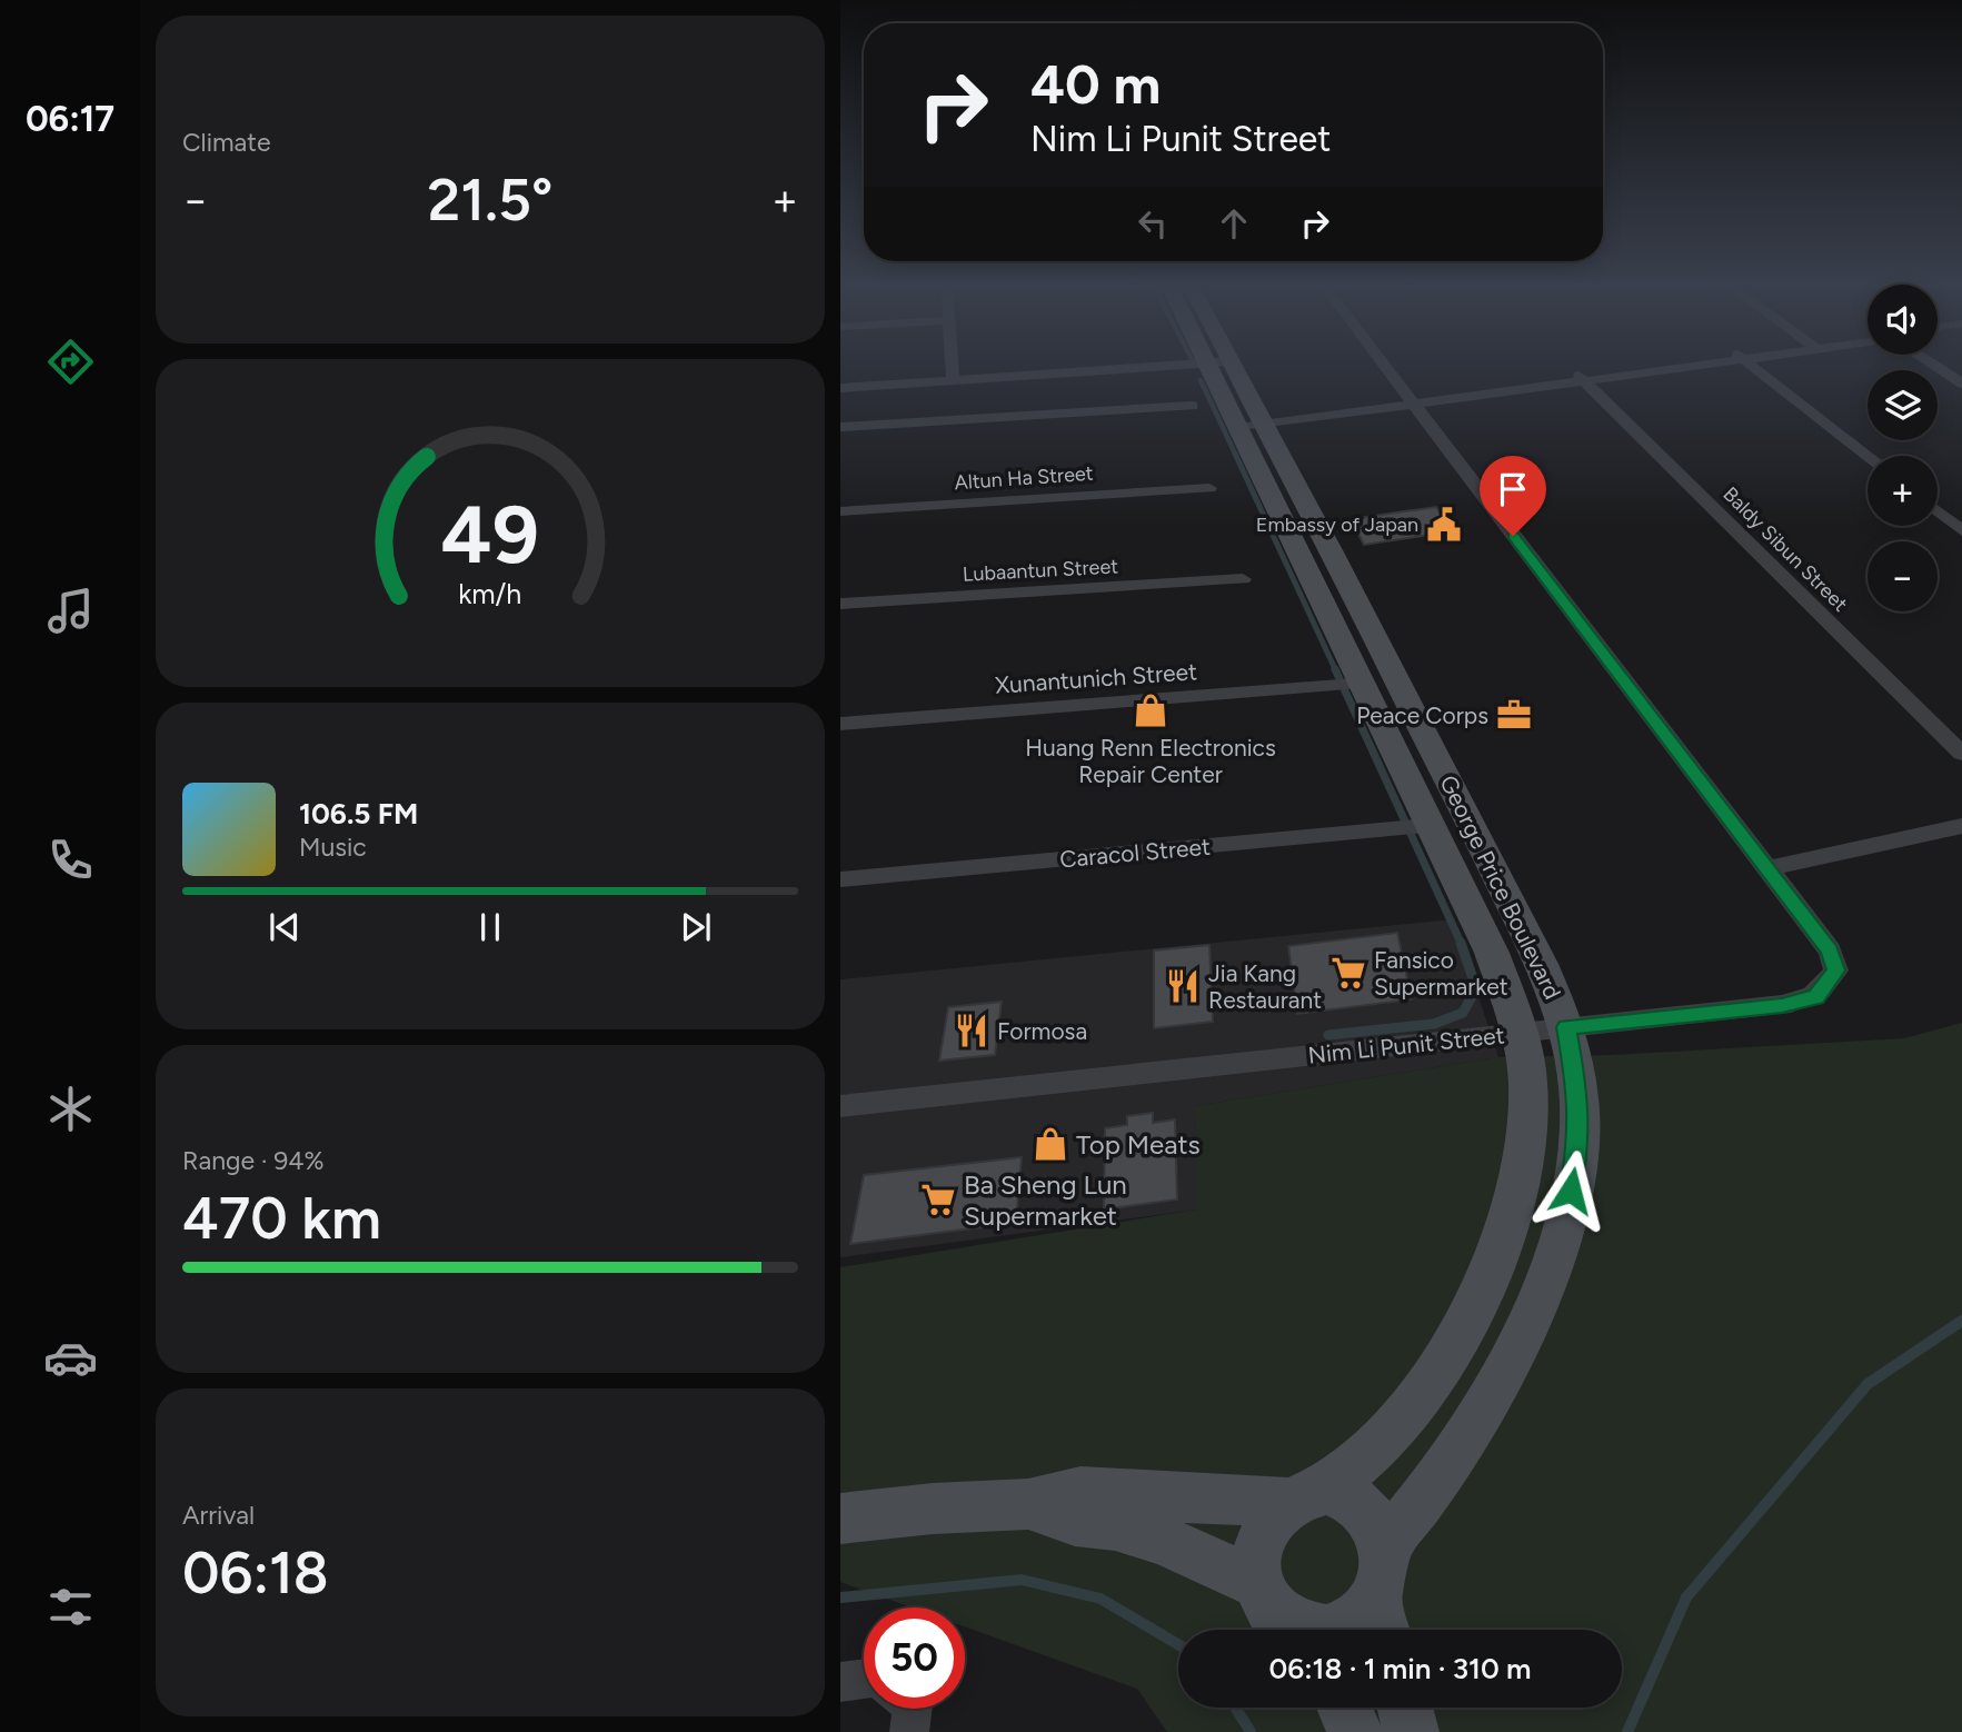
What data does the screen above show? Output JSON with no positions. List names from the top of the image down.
{
  "streets": {
    "main road": ["George Price Boulevard"],
    "street": [
      "Altun Ha Street",
      "Baldy Sibun Street",
      "Lubaantun Street",
      "Xunantunich Street",
      "Caracol Street",
      "Nim Li Punit Street"
    ]
  },
  "crossings": [
    ["Caracol Street", "George Price Boulevard"],
    ["George Price Boulevard", "Nim Li Punit Street"]
  ],
  "places": {
    "public building": ["Embassy of Japan"],
    "shop": ["Huang Renn Electronics Repair Center", "Top Meats"],
    "office": ["Peace Corps"],
    "supermarket": ["Fansico Supermarket", "Ba Sheng Lun Supermarket"],
    "restaurant": ["Jia Kang Restaurant", "Formosa"]
  },
  "page": {
    "tabs": "06:17",
    "tile": [
      "Climate",
      ["Range · 94%", "470 km"],
      ["Arrival", "06:18"]
    ],
    "turn": ["40 m", "Nim Li Punit Street"],
    "heat": ["−", "21.5°", "+"],
    "map_buttons": ["+", "−"],
    "song": ["106.5 FM", "Music"],
    "limit": "50",
    "trip": "06:18 · 1 min · 310 m",
    "gauge": ["49", "km/h"]
  }
}
